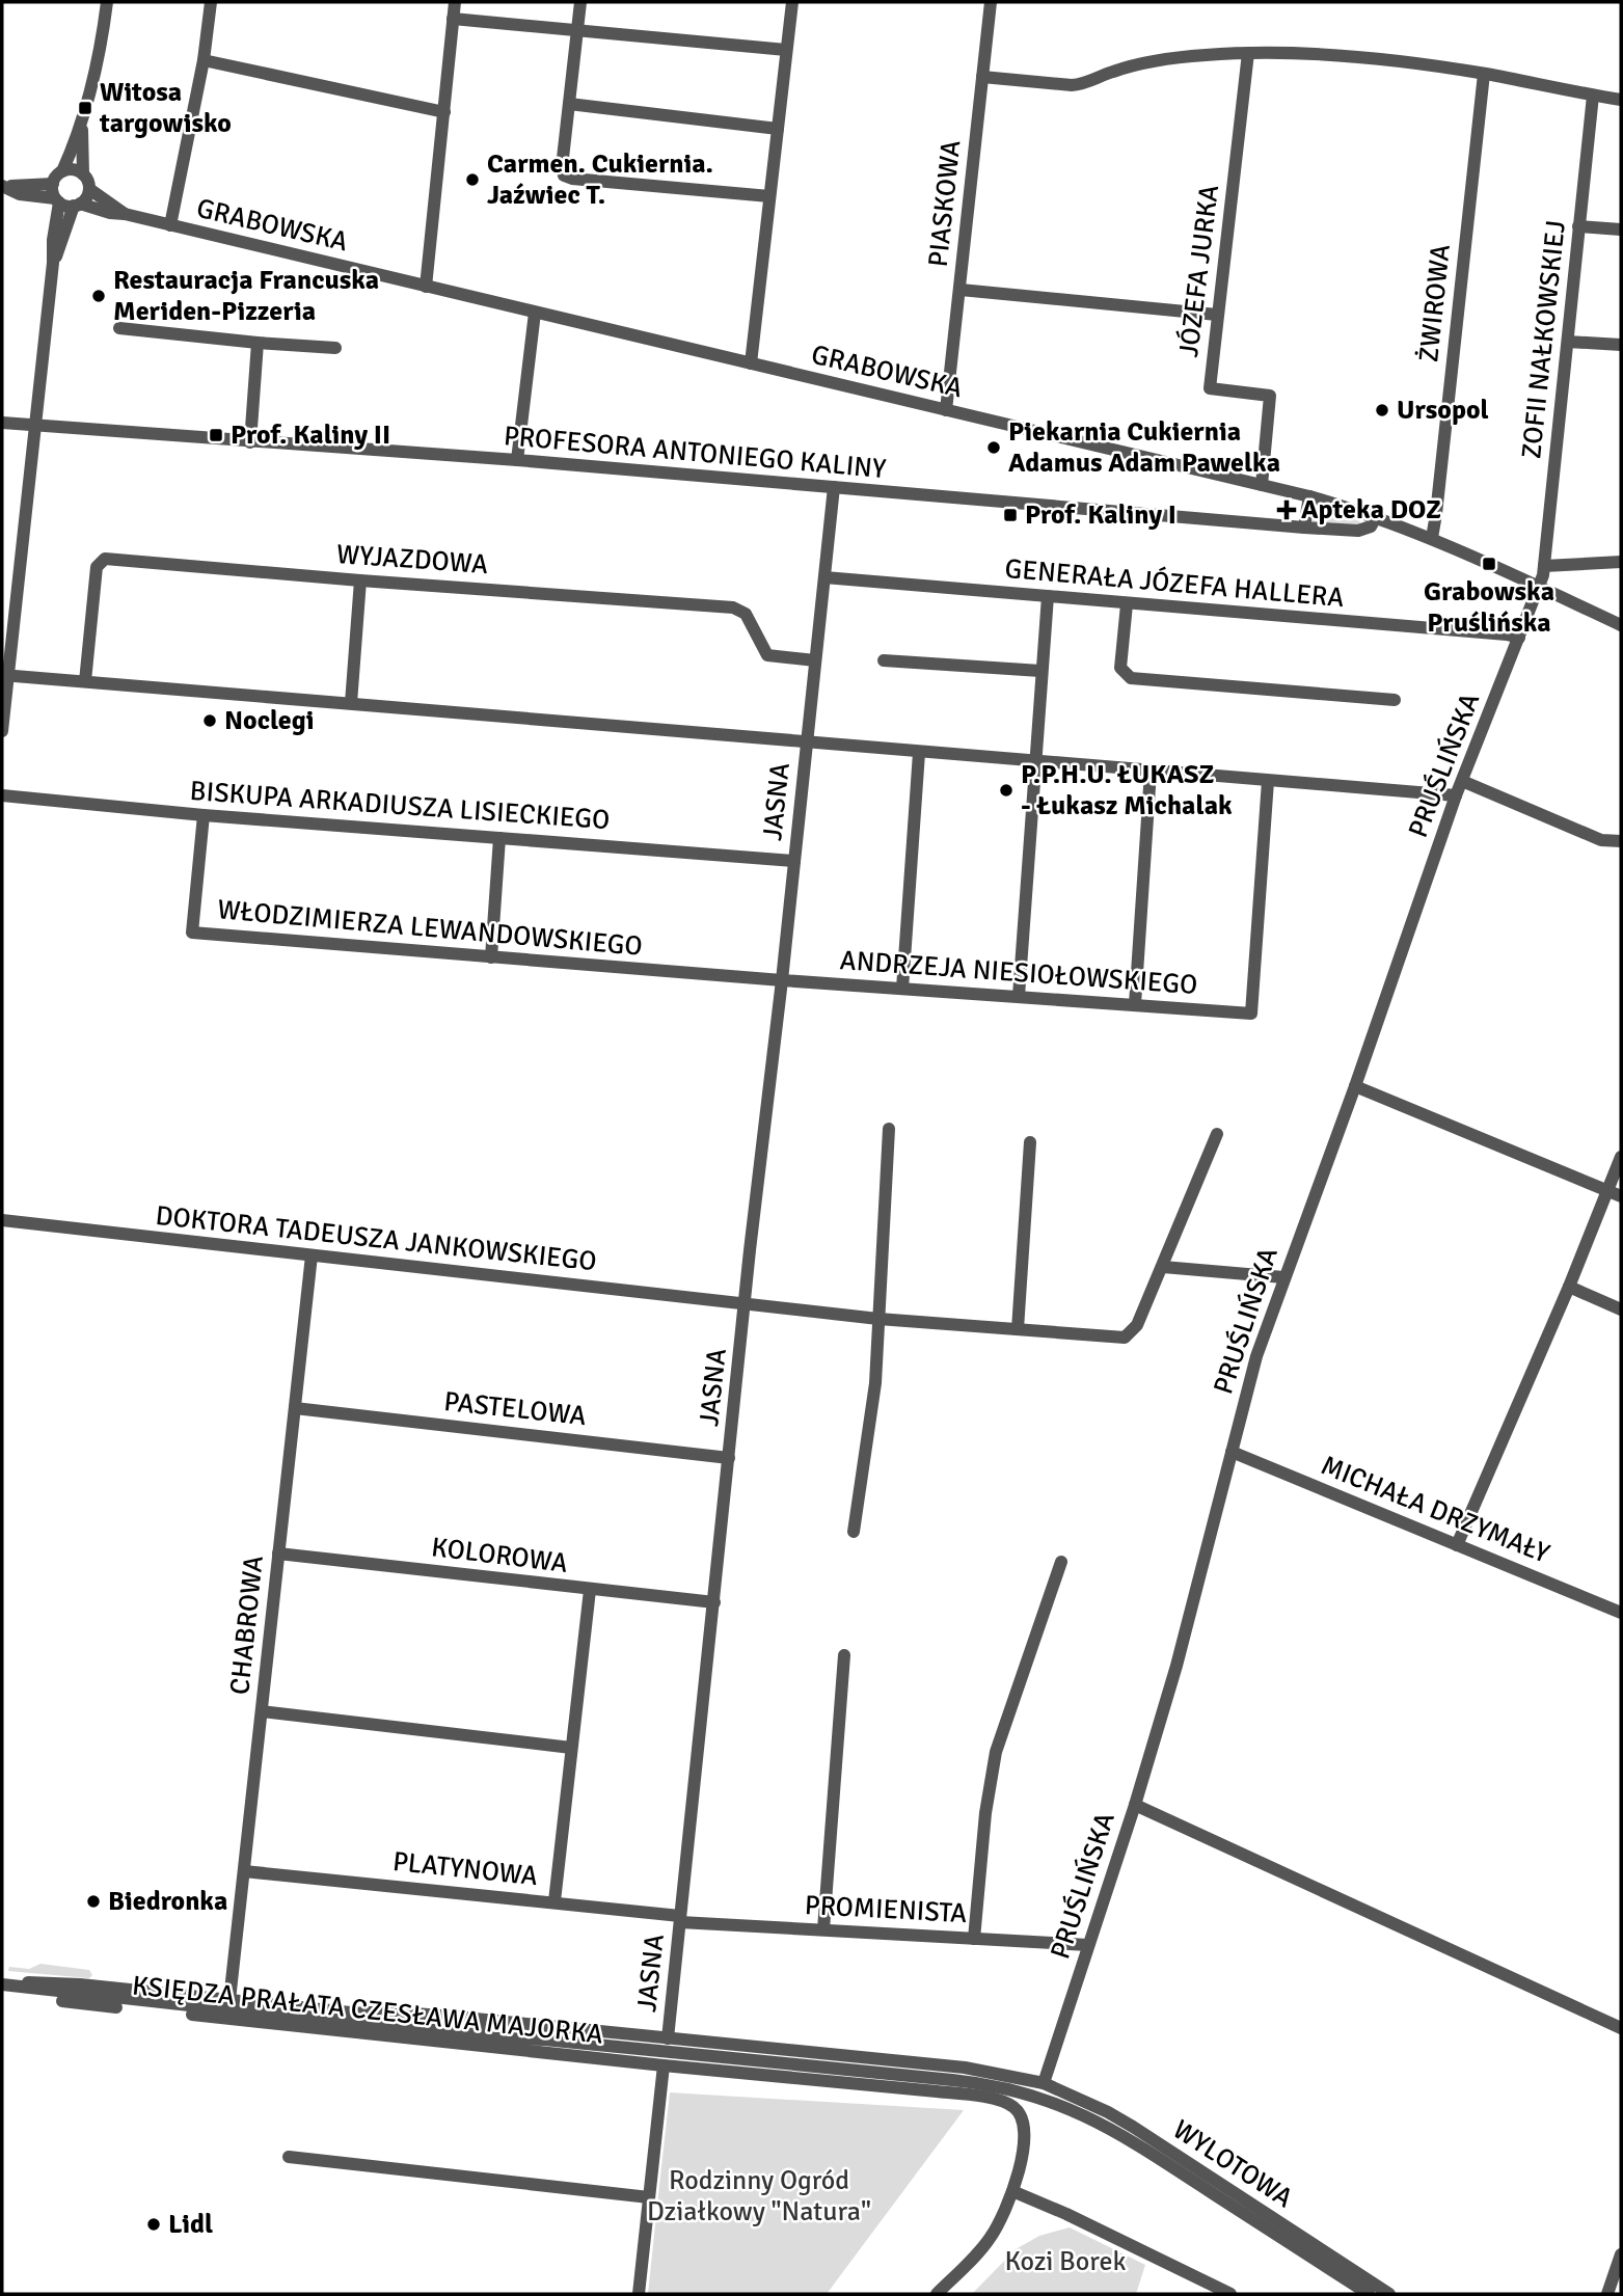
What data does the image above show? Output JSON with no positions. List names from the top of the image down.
{
  "streets": {
    "street": [
      "PIASKOWA",
      "GRABOWSKA",
      "JÓZEFA JURKA",
      "ŻWIROWA",
      "ZOFII NAŁKOWSKIEJ",
      "PROFESORA ANTONIEGO KALINY",
      "WYJAZDOWA",
      "GENERAŁA JÓZEFA HALLERA",
      "PRUŚLIŃSKA",
      "JASNA",
      "BISKUPA ARKADIUSZA LISIECKIEGO",
      "WŁODZIMIERZA LEWANDOWSKIEGO",
      "ANDRZEJA NIESIOŁOWSKIEGO",
      "DOKTORA TADEUSZA JANKOWSKIEGO",
      "PASTELOWA",
      "MICHAŁA DRZYMAŁY",
      "KOLOROWA",
      "CHABROWA",
      "PLATYNOWA",
      "PROMIENISTA",
      "KSIĘDZA PRAŁATA CZESŁAWA MAJORKA",
      "WYLOTOWA"
    ]
  },
  "crossings": [
    ["PIASKOWA", "GRABOWSKA"],
    ["GRABOWSKA", "JÓZEFA JURKA"],
    ["GRABOWSKA", "ŻWIROWA"],
    ["GRABOWSKA", "ZOFII NAŁKOWSKIEJ"],
    ["GRABOWSKA", "PROFESORA ANTONIEGO KALINY"],
    ["GRABOWSKA", "PRUŚLIŃSKA"],
    ["ZOFII NAŁKOWSKIEJ", "PRUŚLIŃSKA"],
    ["PROFESORA ANTONIEGO KALINY", "JASNA"],
    ["WYJAZDOWA", "JASNA"],
    ["GENERAŁA JÓZEFA HALLERA", "PRUŚLIŃSKA"],
    ["GENERAŁA JÓZEFA HALLERA", "JASNA"],
    ["PRUŚLIŃSKA", "MICHAŁA DRZYMAŁY"],
    ["PRUŚLIŃSKA", "PROMIENISTA"],
    ["PRUŚLIŃSKA", "KSIĘDZA PRAŁATA CZESŁAWA MAJORKA"],
    ["PRUŚLIŃSKA", "WYLOTOWA"],
    ["JASNA", "BISKUPA ARKADIUSZA LISIECKIEGO"],
    ["JASNA", "WŁODZIMIERZA LEWANDOWSKIEGO"],
    ["JASNA", "ANDRZEJA NIESIOŁOWSKIEGO"],
    ["JASNA", "DOKTORA TADEUSZA JANKOWSKIEGO"],
    ["JASNA", "PASTELOWA"],
    ["JASNA", "KOLOROWA"],
    ["JASNA", "PLATYNOWA"],
    ["JASNA", "PROMIENISTA"],
    ["JASNA", "KSIĘDZA PRAŁATA CZESŁAWA MAJORKA"],
    ["BISKUPA ARKADIUSZA LISIECKIEGO", "WŁODZIMIERZA LEWANDOWSKIEGO"],
    ["WŁODZIMIERZA LEWANDOWSKIEGO", "ANDRZEJA NIESIOŁOWSKIEGO"],
    ["DOKTORA TADEUSZA JANKOWSKIEGO", "CHABROWA"],
    ["PASTELOWA", "CHABROWA"],
    ["KOLOROWA", "CHABROWA"],
    ["CHABROWA", "PLATYNOWA"],
    ["CHABROWA", "KSIĘDZA PRAŁATA CZESŁAWA MAJORKA"],
    ["PLATYNOWA", "PROMIENISTA"],
    ["KSIĘDZA PRAŁATA CZESŁAWA MAJORKA", "WYLOTOWA"]
  ],
  "parks": ["Rodzinny Ogród Działkowy \"Natura\"", "Kozi Borek"],
  "places": {
    "transit": [
      "Witosa targowisko",
      "Prof. Kaliny II",
      "Prof. Kaliny I",
      "Grabowska Pruślińska"
    ],
    "other": [
      "Carmen. Cukiernia. Jaźwiec T.",
      "Restauracja Francuska Meriden-Pizzeria",
      "Ursopol",
      "Piekarnia Cukiernia Adamus Adam Pawelka",
      "Noclegi",
      "P.P.H.U. ŁUKASZ - Łukasz Michalak",
      "Biedronka",
      "Lidl"
    ],
    "health": ["Apteka DOZ"]
  }
}
